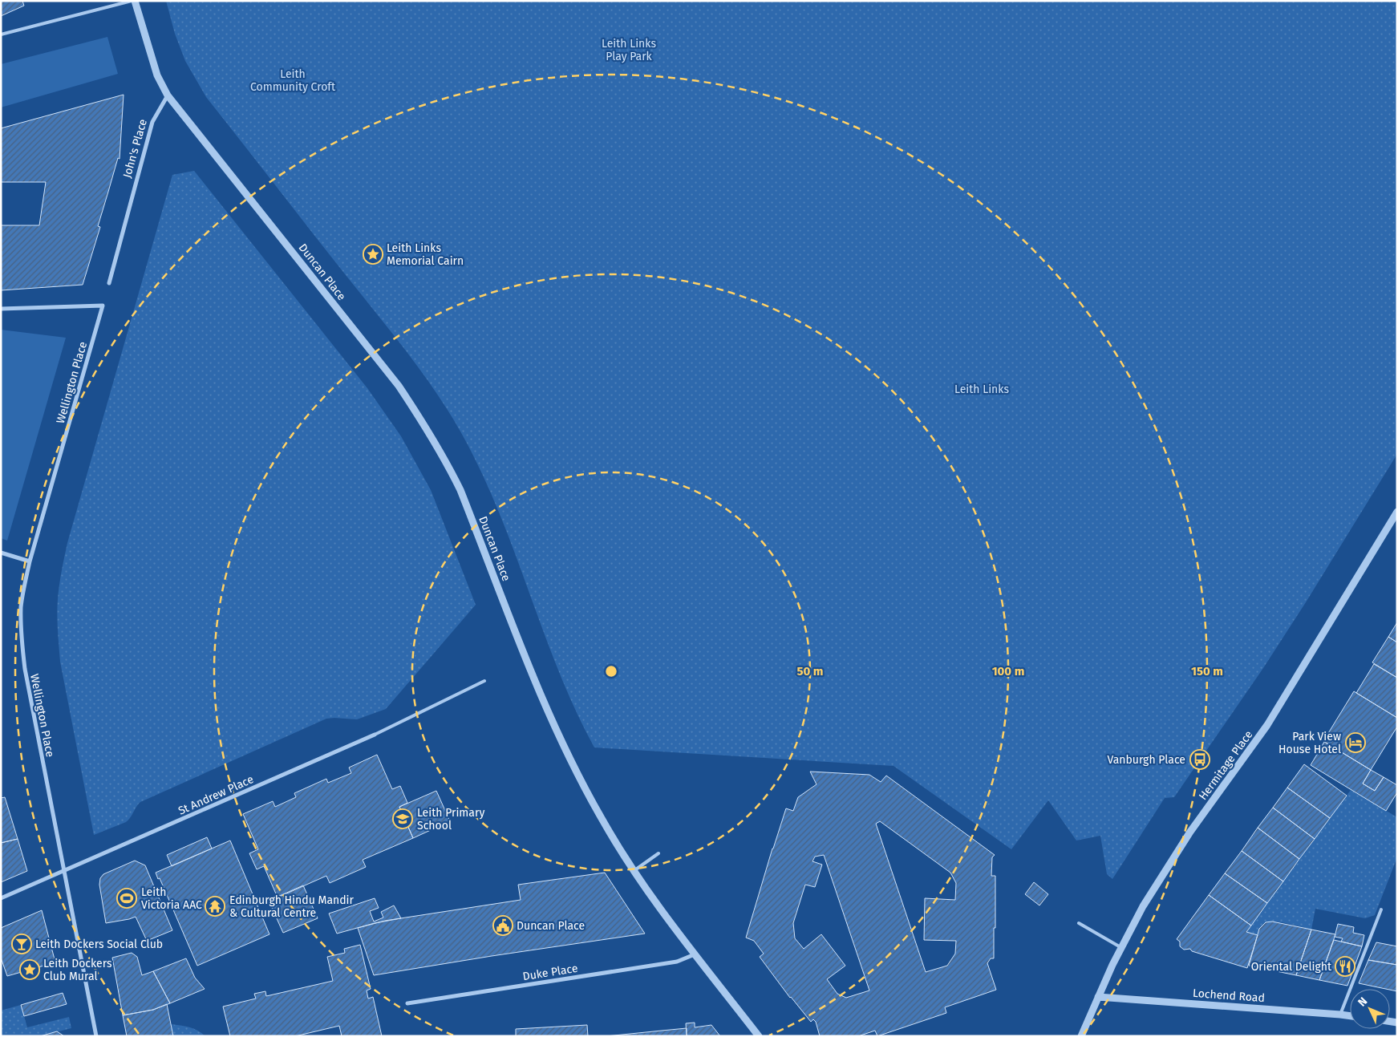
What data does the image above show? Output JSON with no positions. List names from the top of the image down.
{
  "streets": {
    "street": [
      "John's Place",
      "Duncan Place",
      "Wellington Place",
      "Hermitage Place",
      "St Andrew Place",
      "Duke Place",
      "Lochend Road"
    ]
  },
  "crossings": [
    ["John's Place", "Duncan Place"],
    ["Duncan Place", "Duke Place"],
    ["Wellington Place", "St Andrew Place"],
    ["Hermitage Place", "Lochend Road"]
  ],
  "parks": ["Leith Links Play Park", "Leith Community Croft", "Leith Links"],
  "places": {
    "place": ["Leith Links Memorial Cairn", "Leith Dockers Club Mural"],
    "hotel": ["Park View House Hotel"],
    "bus stop": ["Vanburgh Place"],
    "school or university": ["Leith Primary School"],
    "sports": ["Leith Victoria AAC"],
    "temple": ["Edinburgh Hindu Mandir & Cultural Centre"],
    "public building": ["Duncan Place"],
    "bar": ["Leith Dockers Social Club"],
    "restaurant": ["Oriental Delight"]
  },
  "north": "top left",
  "rings": ["50 m", "100 m", "150 m"]
}
